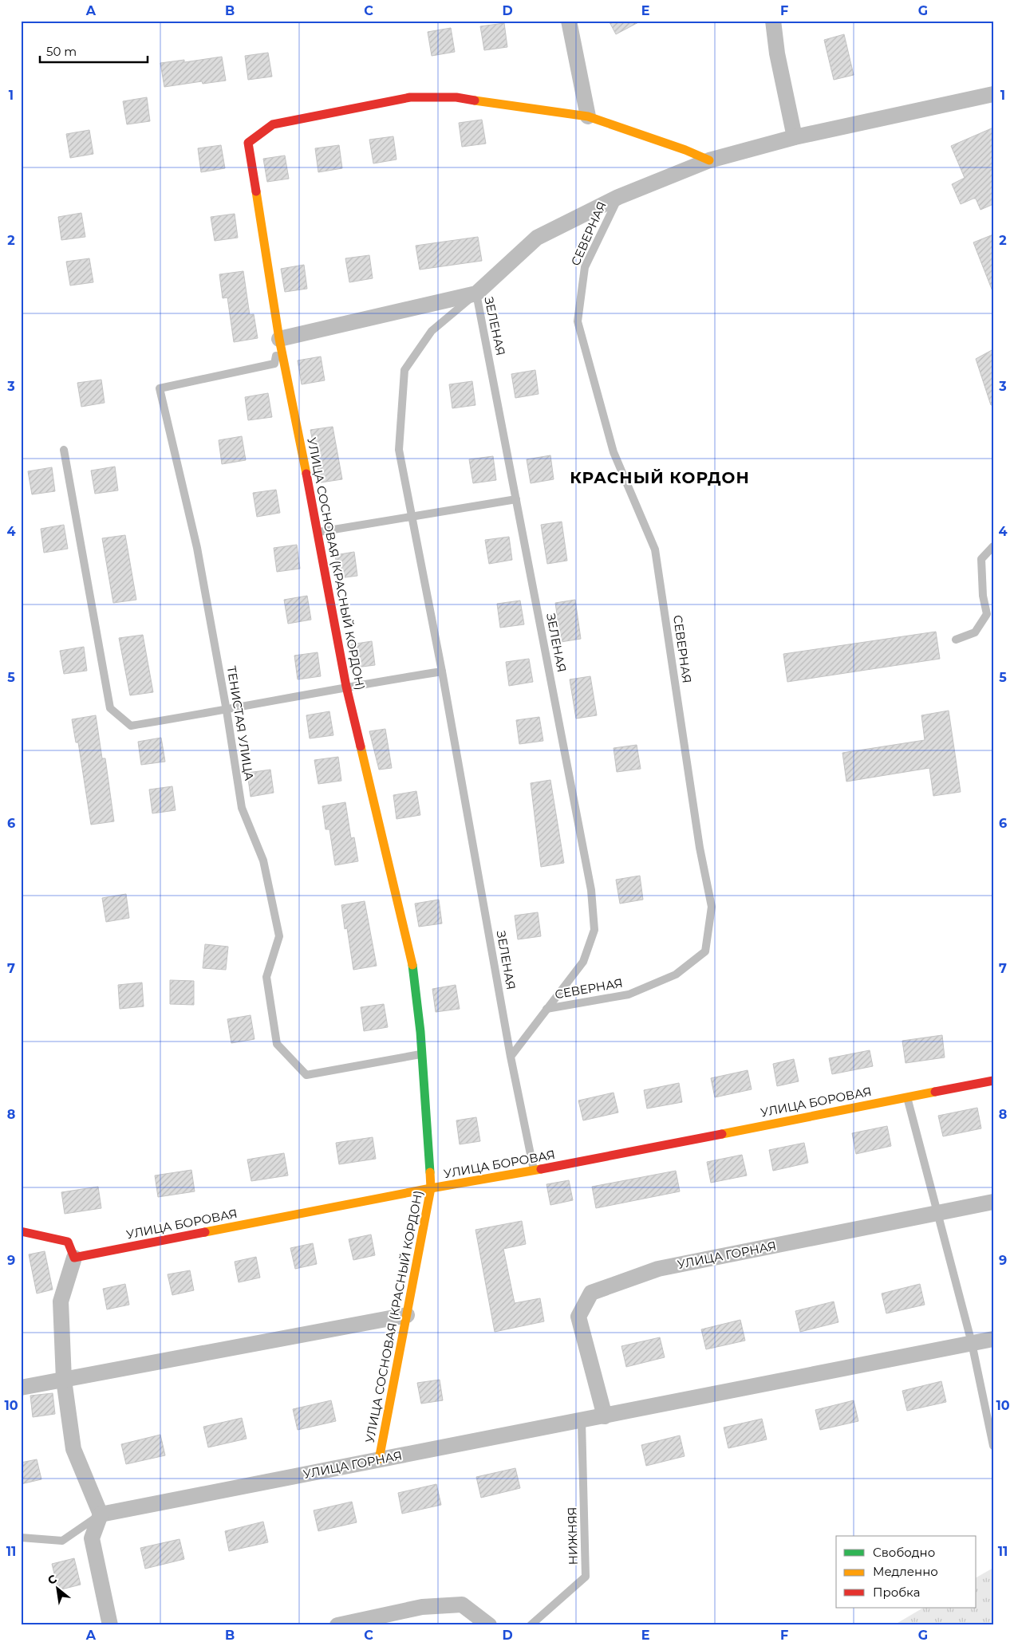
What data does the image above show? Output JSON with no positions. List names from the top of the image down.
{
  "streets": {
    "street": ["УЛИЦА СОСНОВАЯ (КРАСНЫЙ КОРДОН)", "УЛИЦА БОРОВАЯ", "УЛИЦА ГОРНАЯ"],
    "lane": [
      "СЕВЕРНАЯ",
      "ЗЕЛЕНАЯ",
      "ТЕНИСТАЯ УЛИЦА",
      "НИЖНЯЯ"
    ]
  },
  "crossings": [
    ["СЕВЕРНАЯ", "ЗЕЛЕНАЯ"],
    ["ЗЕЛЕНАЯ", "УЛИЦА БОРОВАЯ"],
    ["УЛИЦА СОСНОВАЯ (КРАСНЫЙ КОРДОН)", "ТЕНИСТАЯ УЛИЦА"],
    ["УЛИЦА СОСНОВАЯ (КРАСНЫЙ КОРДОН)", "УЛИЦА БОРОВАЯ"],
    ["УЛИЦА СОСНОВАЯ (КРАСНЫЙ КОРДОН)", "УЛИЦА ГОРНАЯ"],
    ["УЛИЦА ГОРНАЯ", "НИЖНЯЯ"]
  ],
  "districts": ["КРАСНЫЙ КОРДОН"],
  "legend": ["Свободно", "Медленно", "Пробка"],
  "scale_bar": "50 m",
  "north": "top left",
  "grid": {
    "columns": [
      "A",
      "B",
      "C",
      "D",
      "E",
      "F",
      "G"
    ],
    "rows": [
      "1",
      "2",
      "3",
      "4",
      "5",
      "6",
      "7",
      "8",
      "9",
      "10",
      "11"
    ]
  }
}
